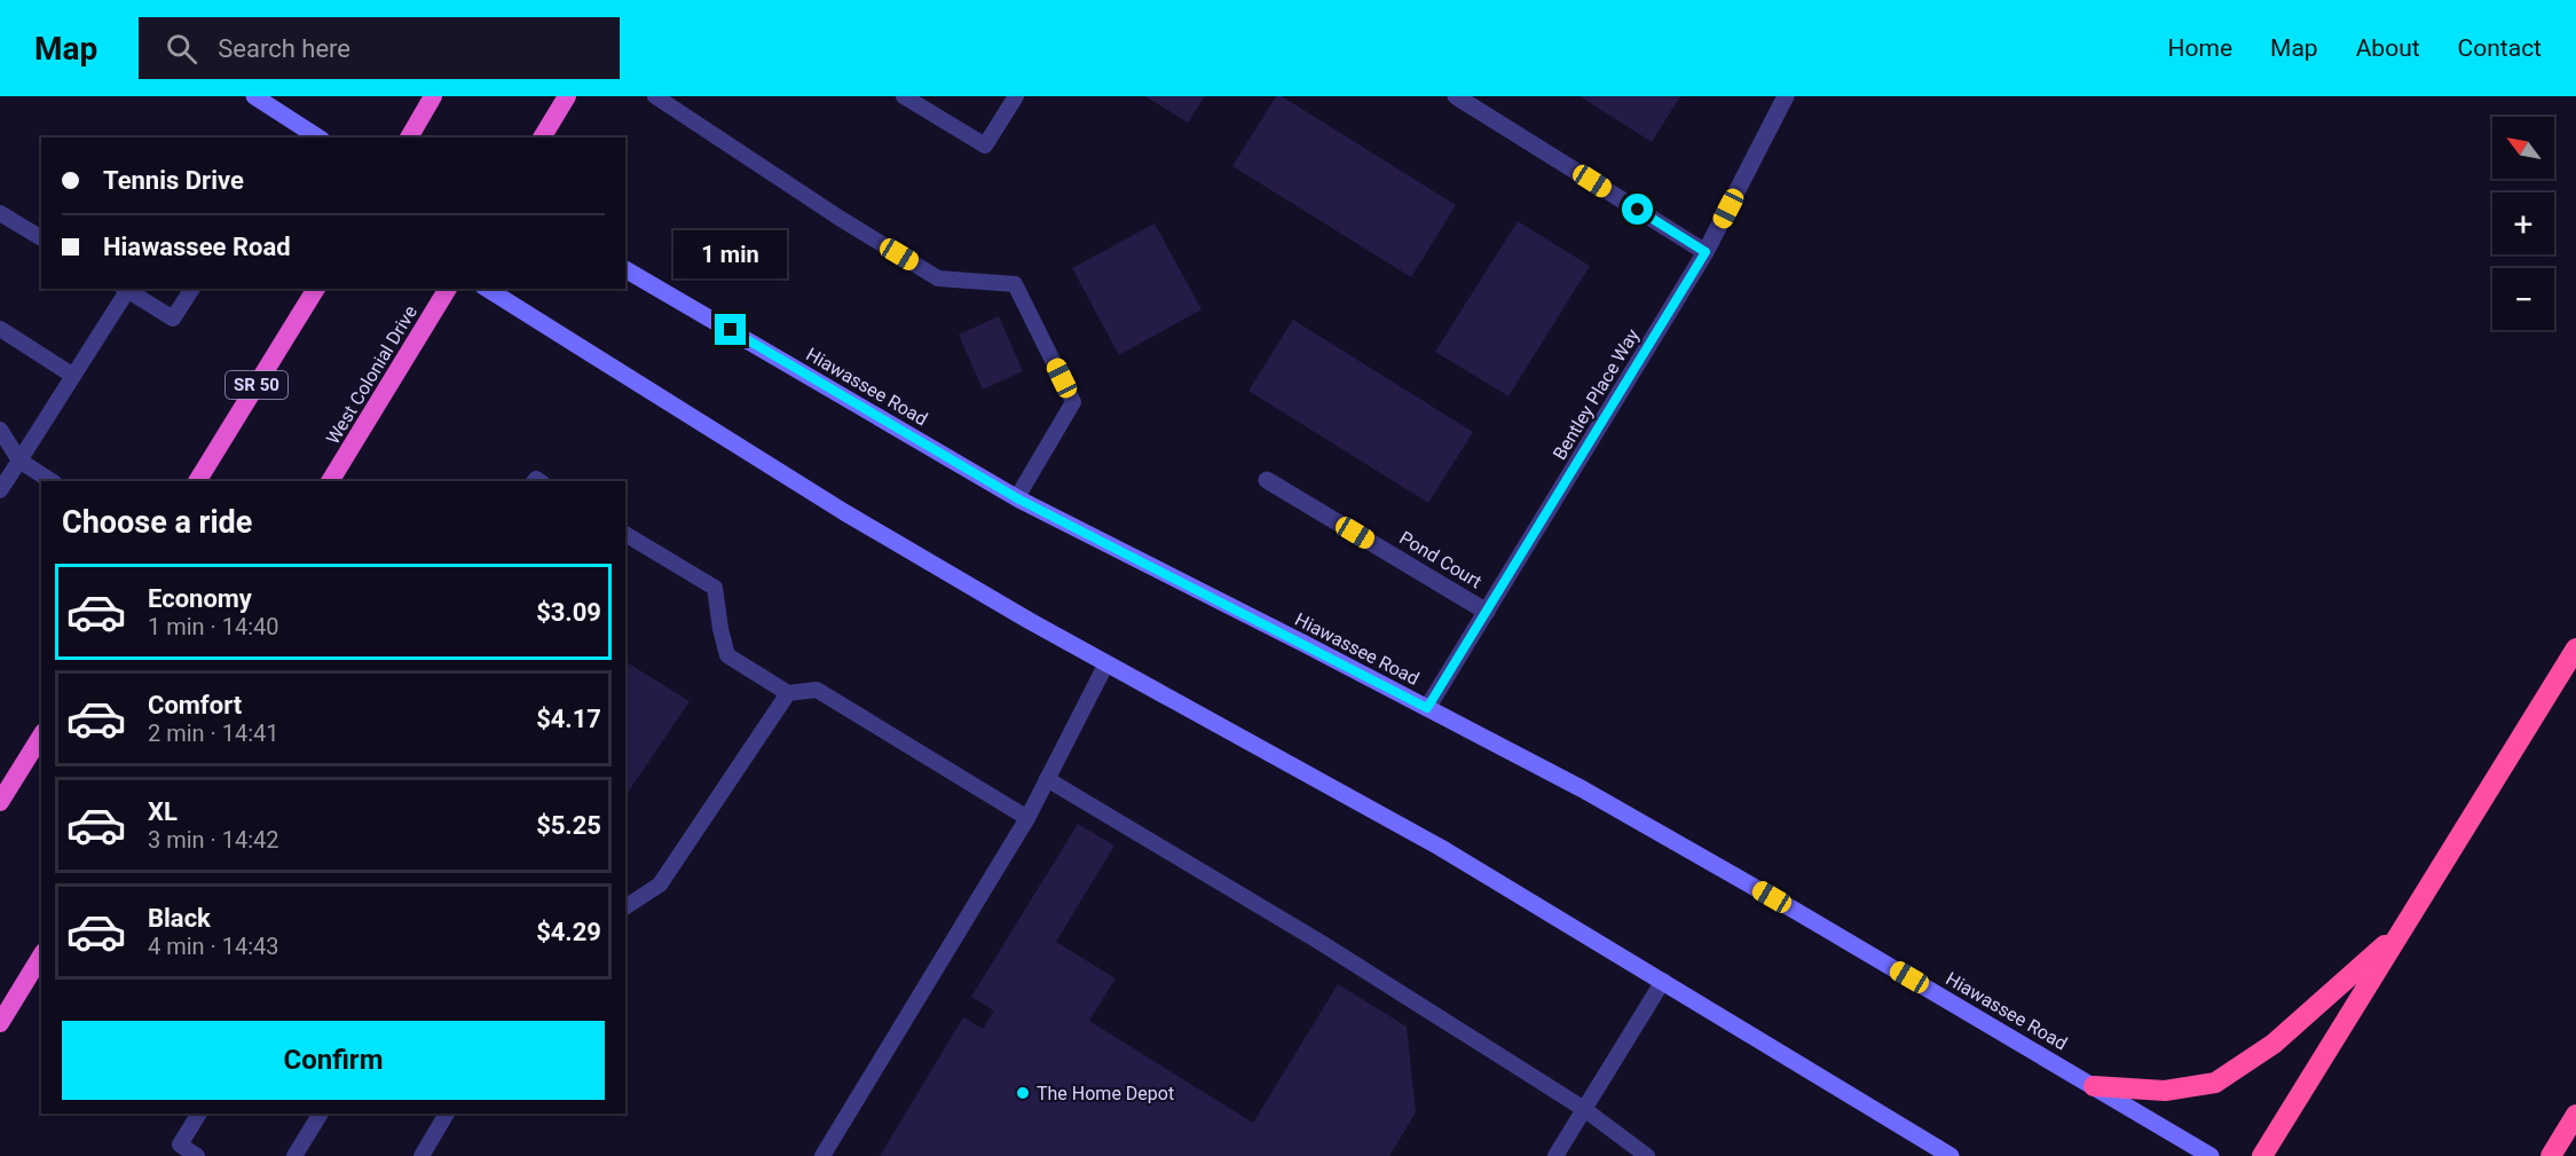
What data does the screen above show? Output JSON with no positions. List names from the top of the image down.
{
  "streets": {
    "highway": ["West Colonial Drive", "SR 50"],
    "main road": ["Hiawassee Road"],
    "street": ["Bentley Place Way", "Pond Court"]
  },
  "crossings": [
    ["Hiawassee Road", "Bentley Place Way"],
    ["Bentley Place Way", "Pond Court"]
  ],
  "places": ["The Home Depot"],
  "north": "top left",
  "page": {
    "header": "Map",
    "search": "Search here",
    "nav": [
      "Home",
      "Map",
      "About",
      "Contact"
    ],
    "map_buttons": ["+", "−"],
    "banner": ["Tennis Drive", "Hiawassee Road"],
    "bubble": "1 min",
    "heading": "Choose a ride",
    "list": [
      {
        "name": "Economy",
        "note": "1 min · 14:40",
        "value": "$3.09"
      },
      {
        "name": "Comfort",
        "note": "2 min · 14:41",
        "value": "$4.17"
      },
      {
        "name": "XL",
        "note": "3 min · 14:42",
        "value": "$5.25"
      },
      {
        "name": "Black",
        "note": "4 min · 14:43",
        "value": "$4.29"
      }
    ],
    "buttons": "Confirm"
  }
}
